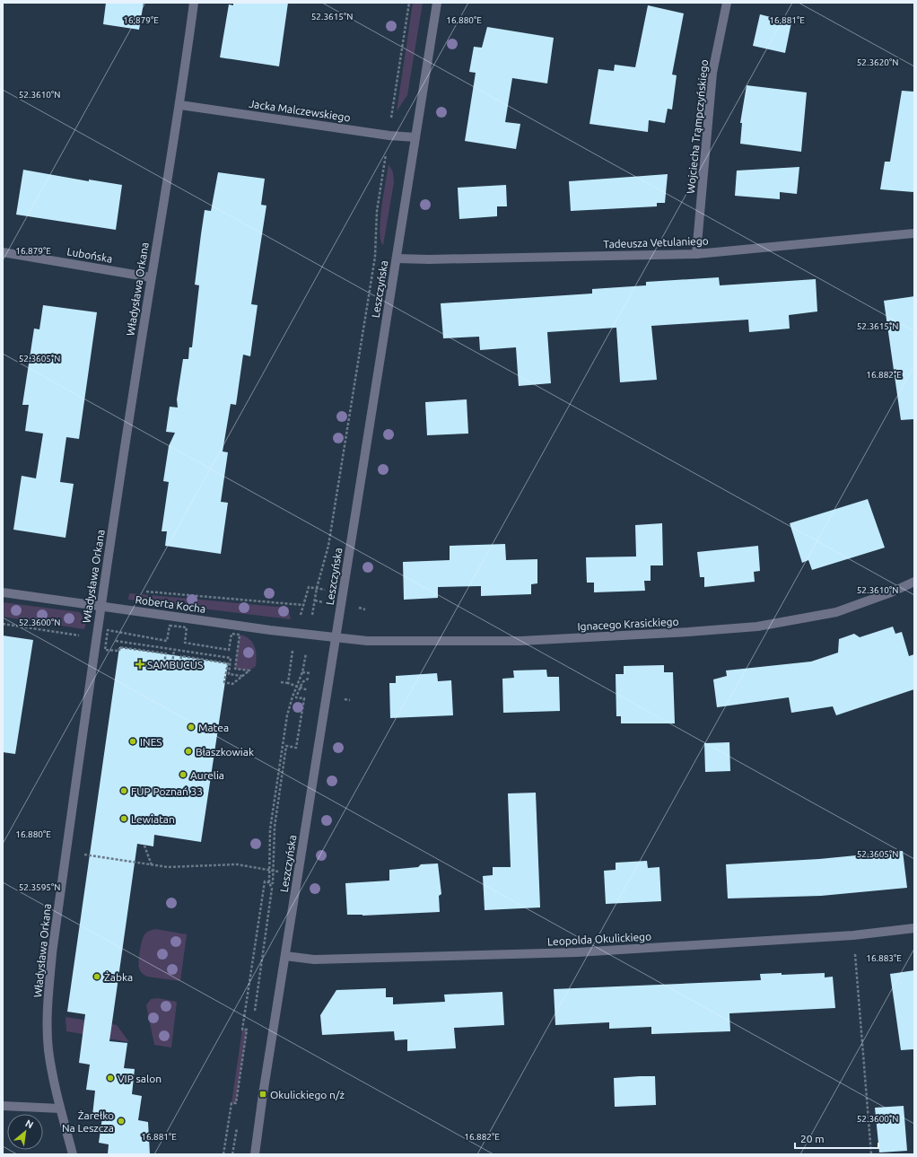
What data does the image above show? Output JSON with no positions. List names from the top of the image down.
{
  "streets": {
    "street": [
      "Jacka Malczewskiego",
      "Wojciecha Trąmpczyńskiego",
      "Tadeusza Vetulaniego",
      "Lubońska",
      "Władysława Orkana",
      "Leszczyńska",
      "Roberta Kocha",
      "Ignacego Krasickiego",
      "Leopolda Okulickiego"
    ]
  },
  "crossings": [
    ["Jacka Malczewskiego", "Władysława Orkana"],
    ["Jacka Malczewskiego", "Leszczyńska"],
    ["Wojciecha Trąmpczyńskiego", "Tadeusza Vetulaniego"],
    ["Tadeusza Vetulaniego", "Leszczyńska"],
    ["Lubońska", "Władysława Orkana"],
    ["Władysława Orkana", "Roberta Kocha"],
    ["Leszczyńska", "Roberta Kocha"],
    ["Leszczyńska", "Ignacego Krasickiego"],
    ["Leszczyńska", "Leopolda Okulickiego"],
    ["Roberta Kocha", "Ignacego Krasickiego"]
  ],
  "places": {
    "health": ["SAMBUCUS"],
    "other": [
      "Matea",
      "INES",
      "Błaszkowiak",
      "Aurelia",
      "FUP Poznań 33",
      "Lewiatan",
      "Żabka",
      "VIP salon",
      "Żarełko Na Leszcza"
    ],
    "transit": ["Okulickiego n/ż"]
  },
  "scale_bar": "20 m",
  "north": "top right",
  "coordinates": [
    "52.3615°N",
    "16.879°E",
    "16.880°E",
    "16.881°E",
    "52.3620°N",
    "52.3610°N",
    "52.3605°N",
    "16.882°E",
    "52.3600°N",
    "52.3595°N",
    "16.883°E"
  ]
}
